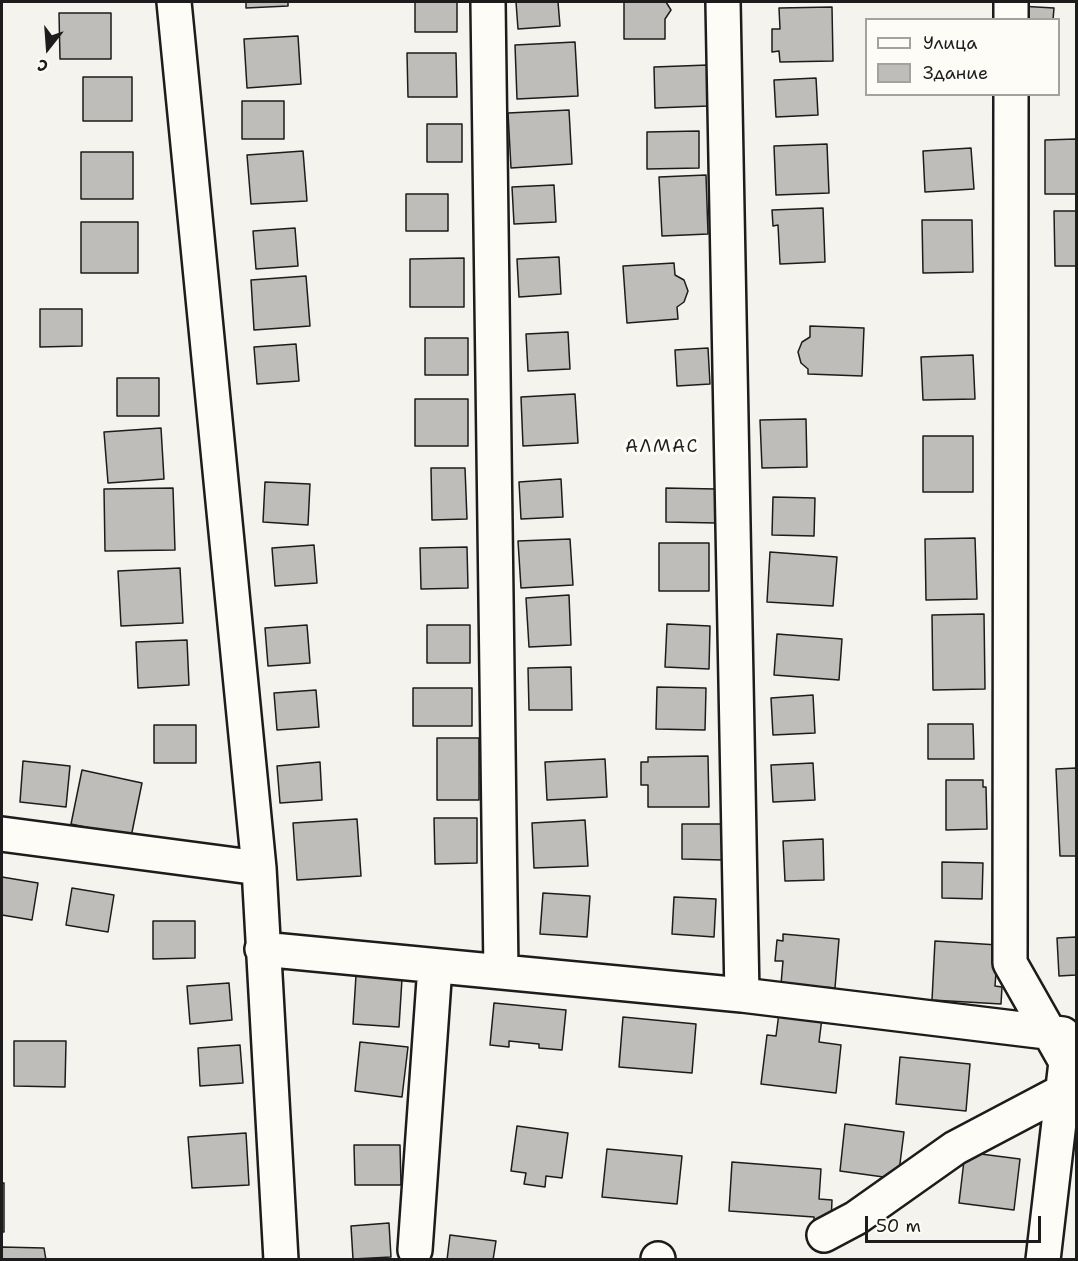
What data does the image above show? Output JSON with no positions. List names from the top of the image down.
{
  "districts": ["АЛМАС"],
  "legend": ["Улица", "Здание"],
  "scale_bar": "50 m",
  "north": "bottom"
}
